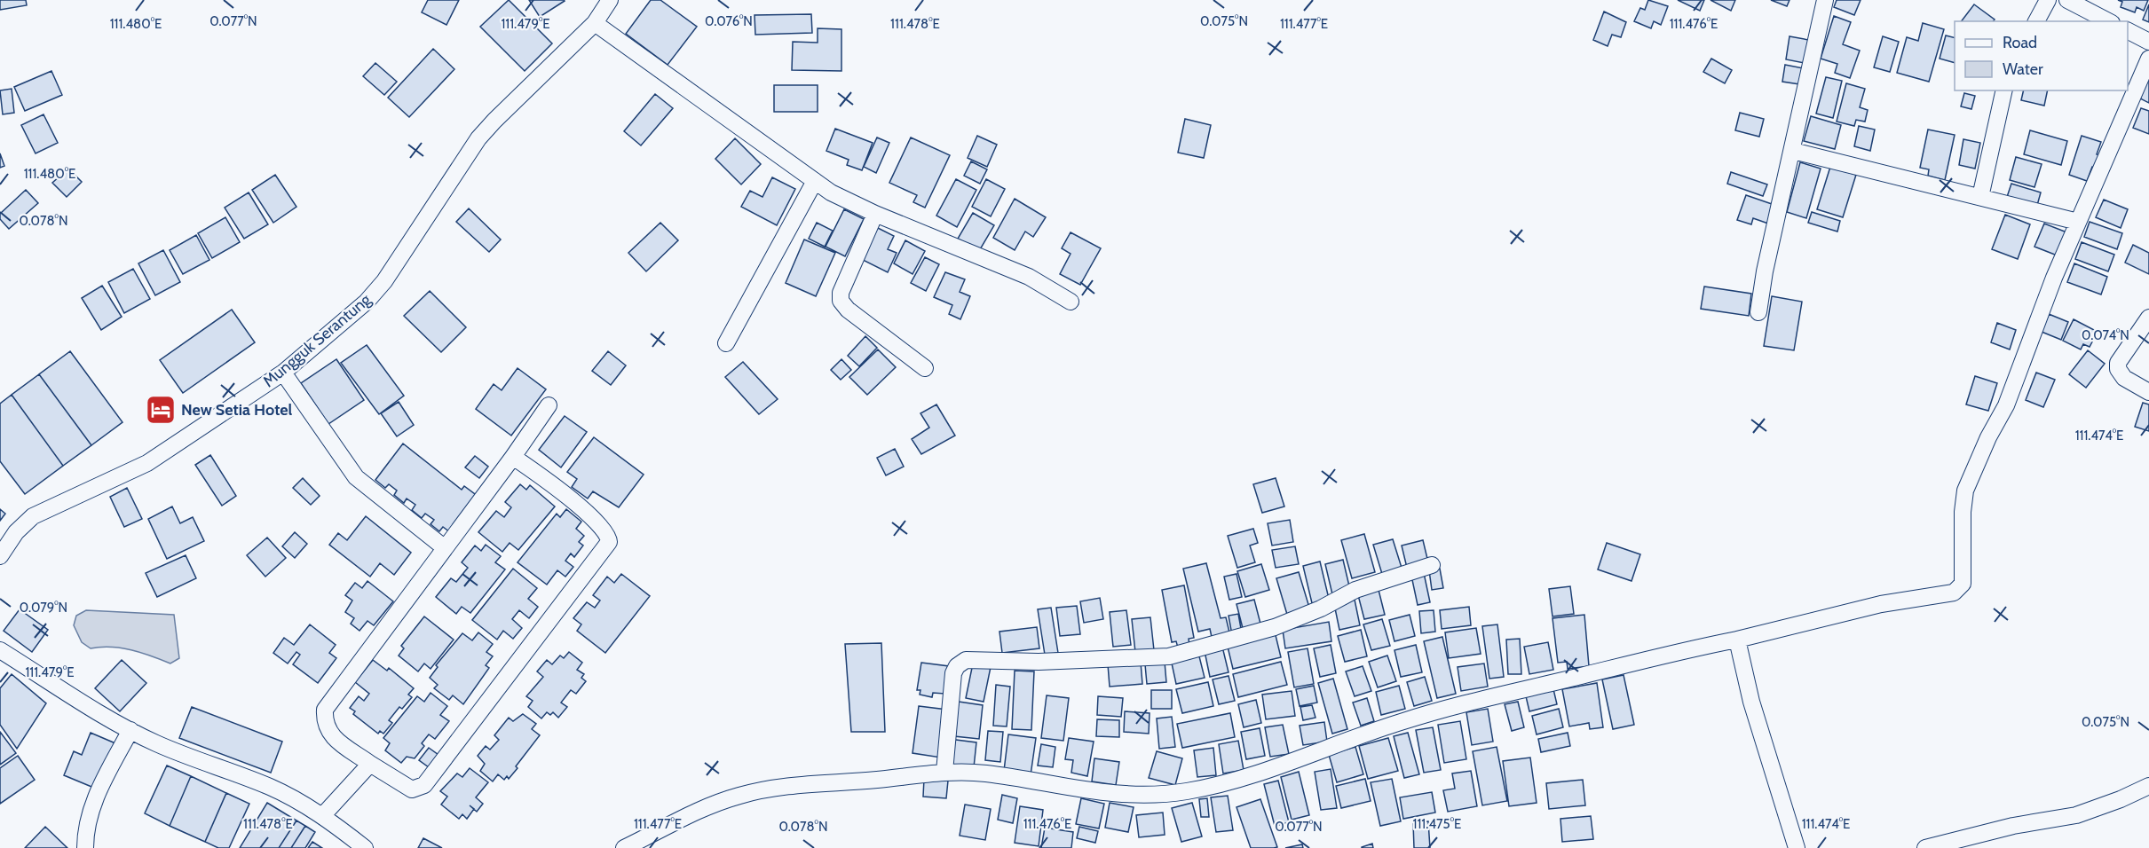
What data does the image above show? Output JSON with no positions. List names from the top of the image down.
{
  "streets": {
    "street": ["Mungguk Serantung"]
  },
  "places": {
    "hotel": ["New Setia Hotel"]
  },
  "legend": ["Road", "Water"],
  "coordinates": [
    "0.077°N",
    "0.076°N",
    "0.075°N",
    "111.480°E",
    "111.479°E",
    "111.478°E",
    "111.477°E",
    "111.476°E",
    "0.078°N",
    "0.074°N",
    "111.474°E",
    "0.079°N",
    "111.475°E"
  ]
}
